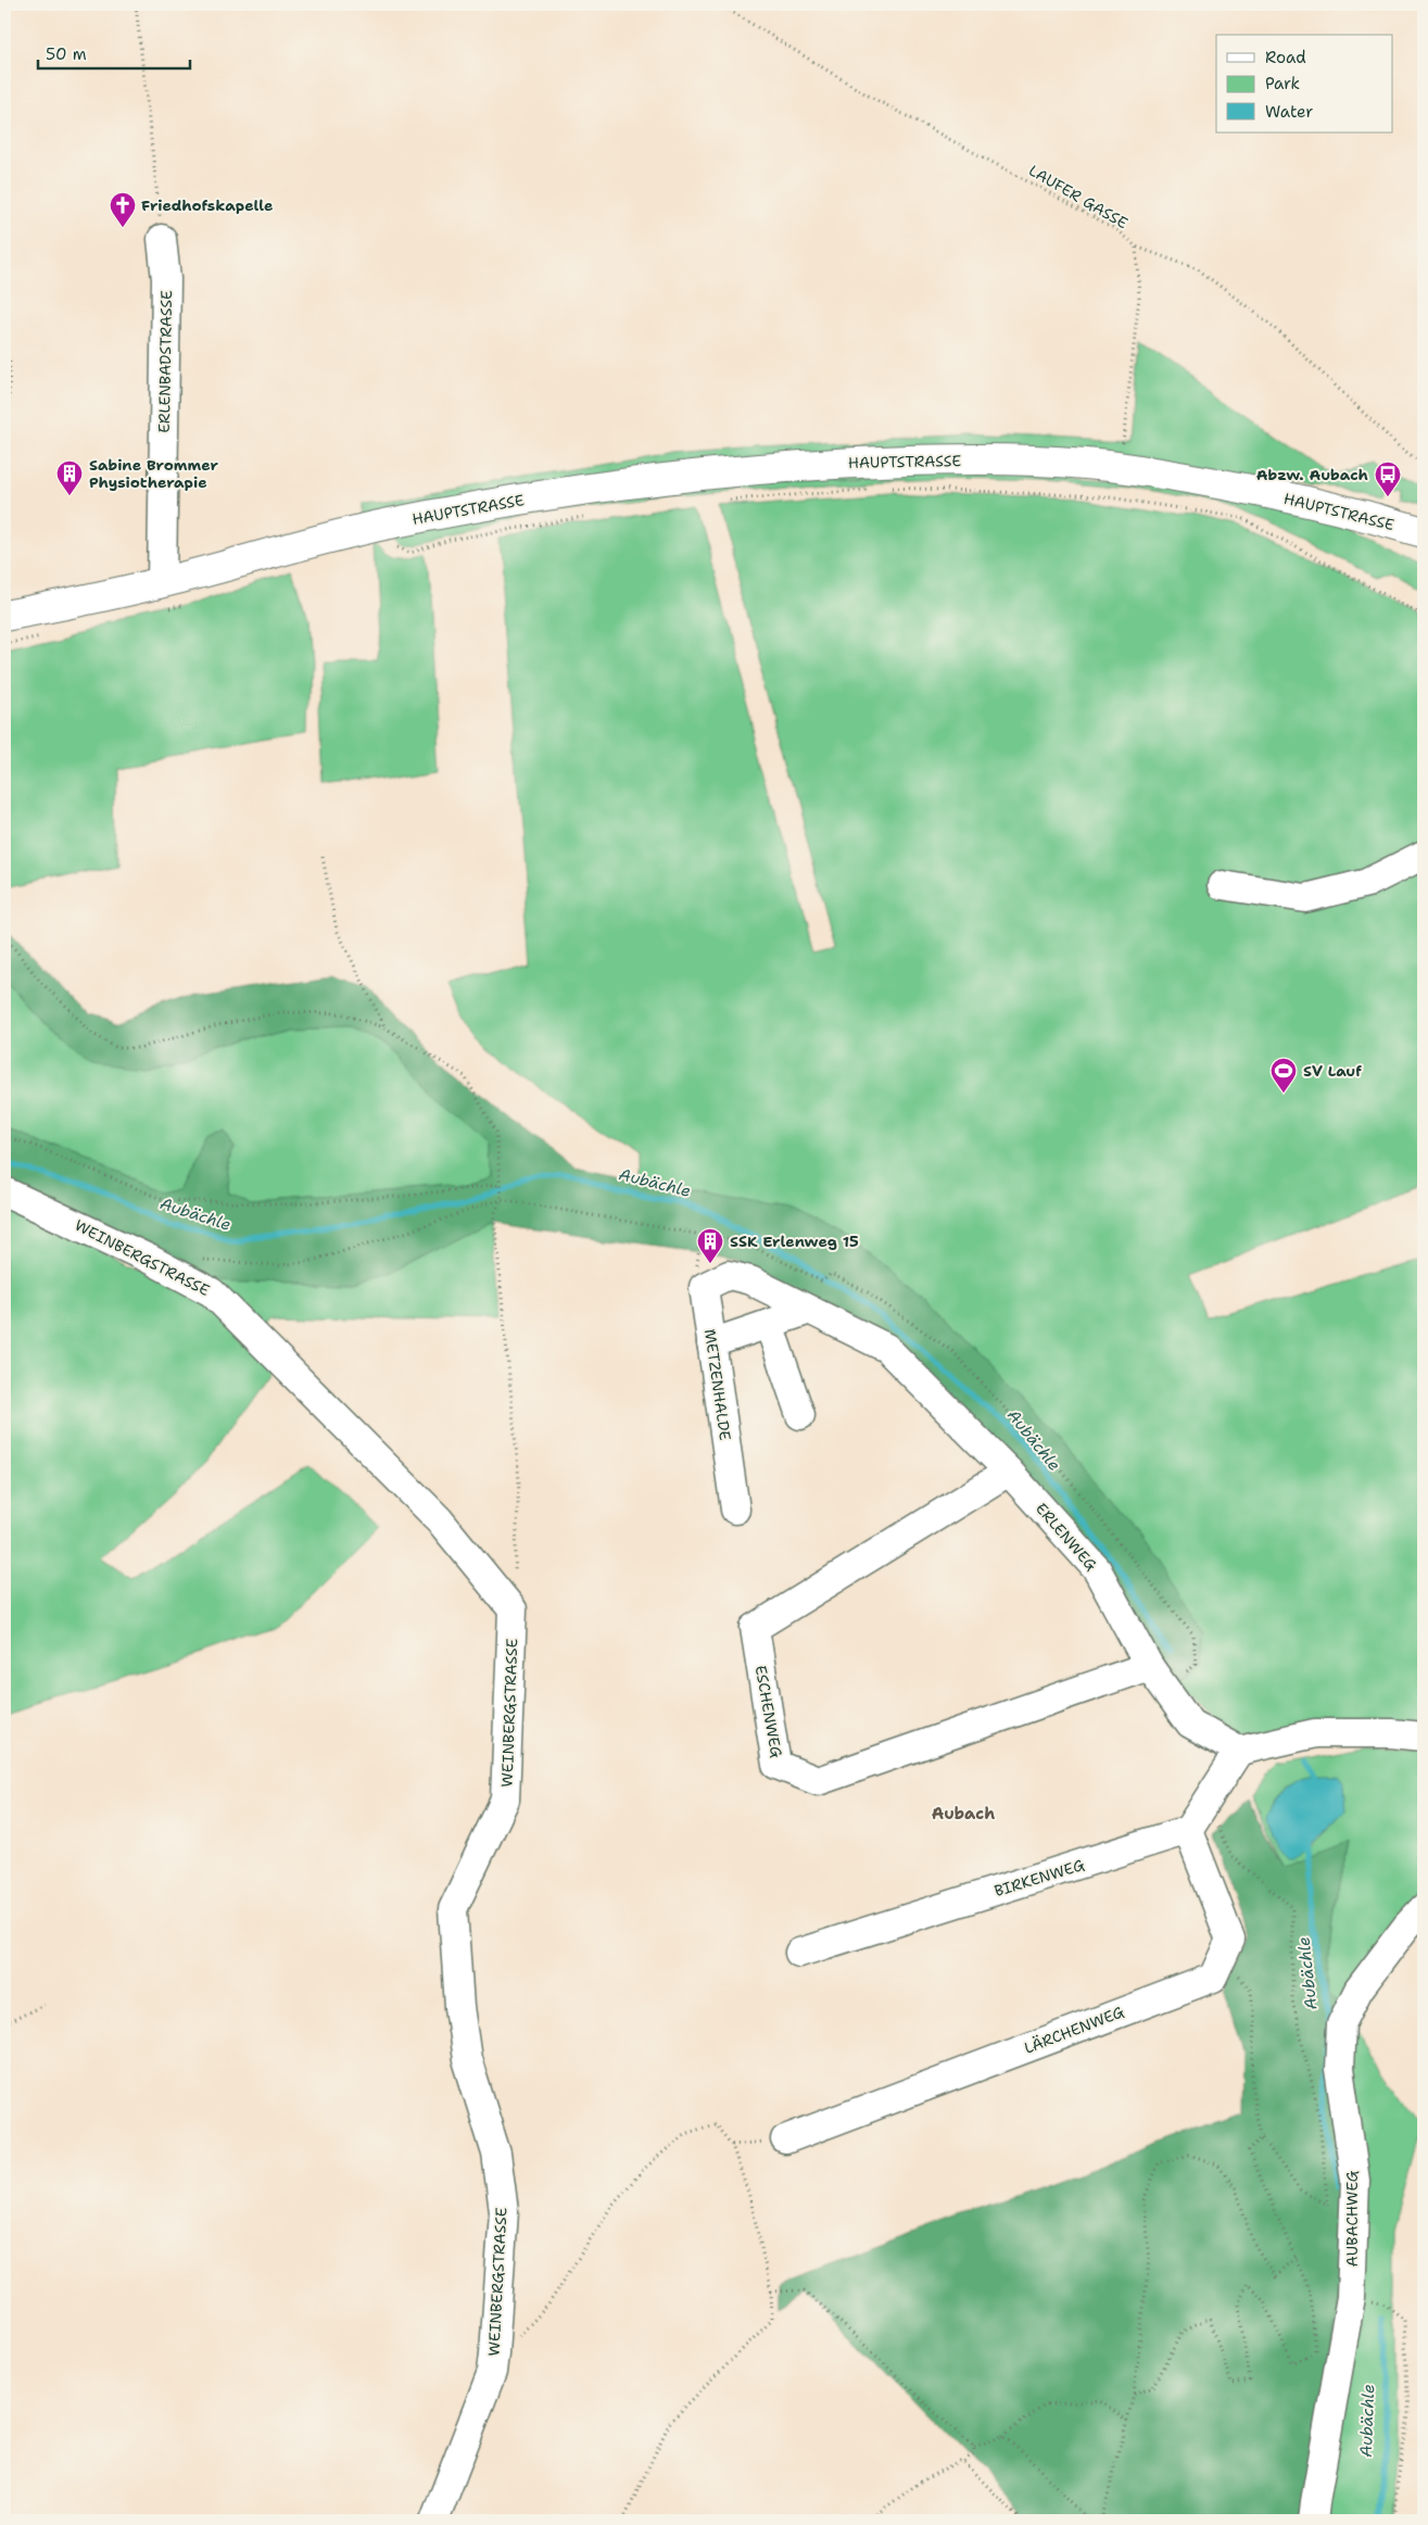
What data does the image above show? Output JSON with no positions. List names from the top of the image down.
{
  "streets": {
    "main road": ["HAUPTSTRASSE"],
    "street": [
      "ERLENBADSTRASSE",
      "WEINBERGSTRASSE",
      "METZENHALDE",
      "ERLENWEG",
      "ESCHENWEG",
      "BIRKENWEG",
      "LÄRCHENWEG",
      "AUBACHWEG"
    ],
    "path": ["LAUFER GASSE"]
  },
  "crossings": [
    ["METZENHALDE", "ERLENWEG"],
    ["ERLENWEG", "ESCHENWEG"],
    ["BIRKENWEG", "LÄRCHENWEG"]
  ],
  "districts": ["Aubach"],
  "water": ["Aubächle"],
  "places": {
    "church": ["Friedhofskapelle"],
    "building": ["Sabine Brommer Physiotherapie", "SSK Erlenweg 15"],
    "bus stop": ["Abzw. Aubach"],
    "sports": ["SV Lauf"]
  },
  "legend": ["Road", "Park", "Water"],
  "scale_bar": "50 m"
}
